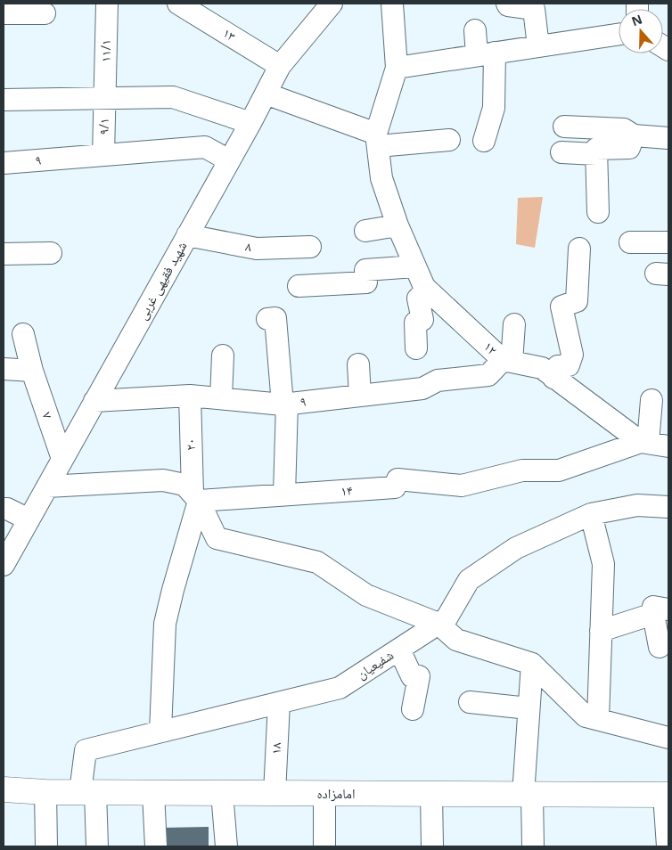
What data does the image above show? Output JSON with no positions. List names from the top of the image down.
{
  "streets": {
    "main road": ["امامزاده"],
    "street": [
      "۱۳",
      "۱۱/۱",
      "۹/۱",
      "۹",
      "۸",
      "شهید فقیهی غربی",
      "۱۲",
      "۷",
      "۲۰",
      "۱۴",
      "شفیعیان",
      "۱۸"
    ]
  },
  "crossings": [
    ["۱۳", "شهید فقیهی غربی"],
    ["۱۱/۱", "۹/۱"],
    ["۹/۱", "۹"],
    ["۹", "شهید فقیهی غربی"],
    ["۹", "۱۲"],
    ["۹", "۲۰"],
    ["۸", "شهید فقیهی غربی"],
    ["شهید فقیهی غربی", "۷"],
    ["۱۲", "۱۴"],
    ["۲۰", "۱۴"],
    ["شفیعیان", "۱۸"],
    ["شفیعیان", "امامزاده"],
    ["۱۸", "امامزاده"]
  ],
  "north": "top"
}
